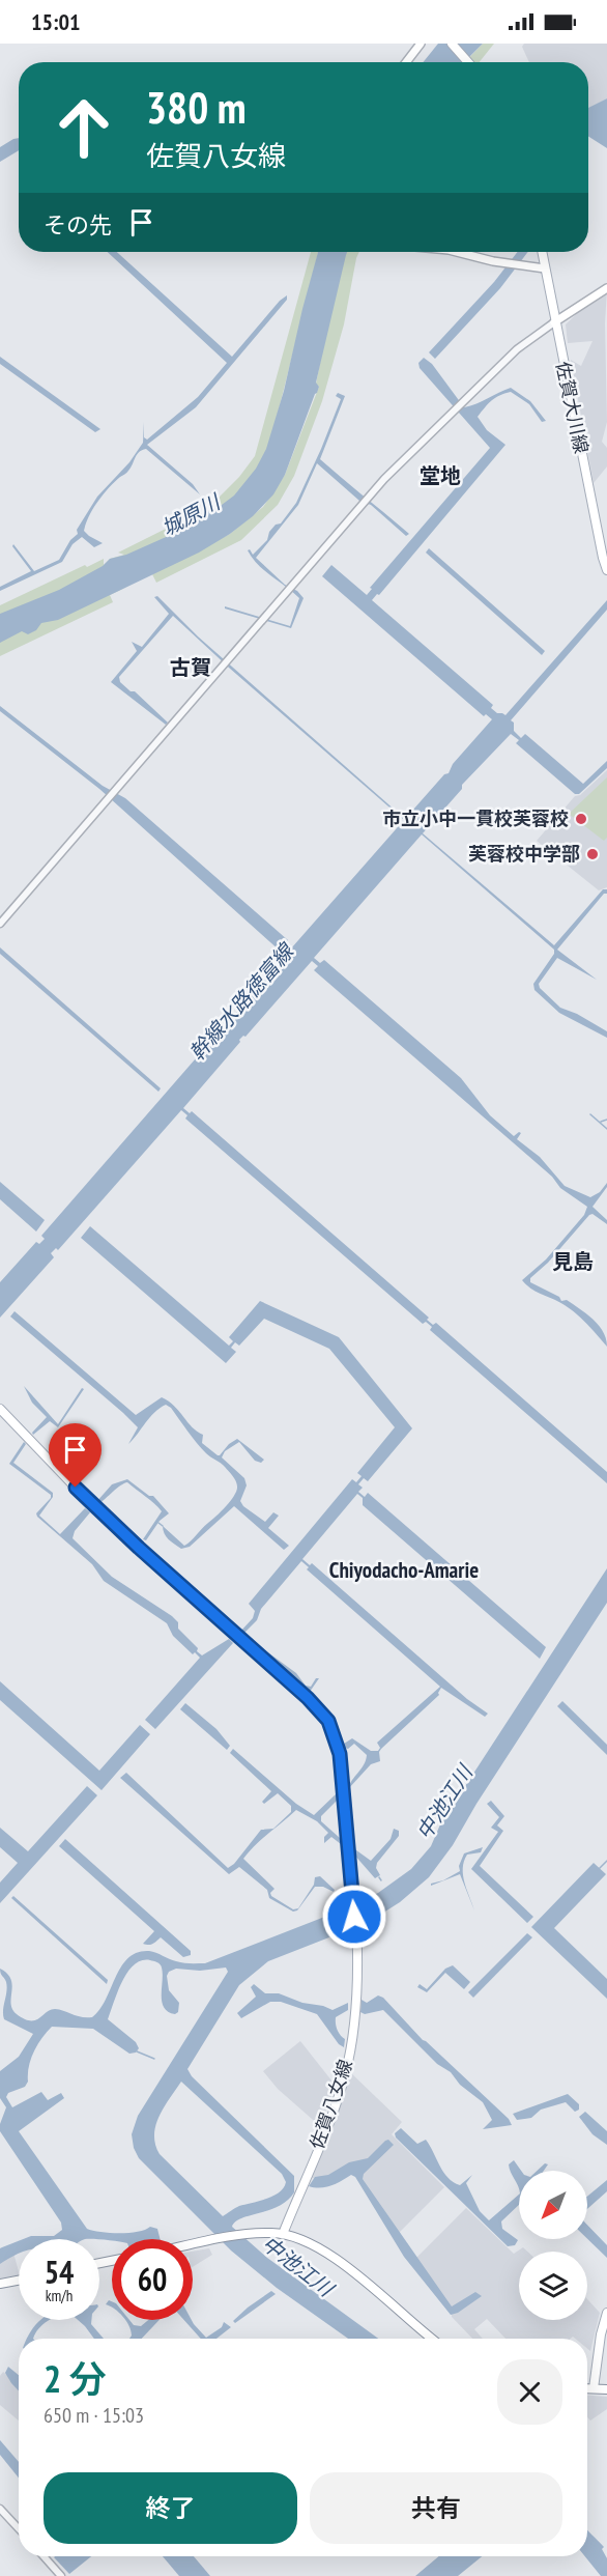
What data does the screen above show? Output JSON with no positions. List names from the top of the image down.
{
  "streets": {
    "main road": ["佐賀大川線", "佐賀八女線"]
  },
  "districts": [
    "堂地",
    "古賀",
    "見島",
    "Chiyodacho-Amarie"
  ],
  "water": ["城原川", "幹線水路徳富線", "中池江川"],
  "places": ["市立小中一貫校芙蓉校", "芙蓉校中学部"],
  "north": "bottom left",
  "page": {
    "status": "15:01",
    "turn": ["380 m", "佐賀八女線"],
    "then": "その先",
    "speed": "54 km/h",
    "limit": "60",
    "heading": ["2 分", "650 m · 15:03"],
    "buttons": ["終了", "共有"]
  }
}
